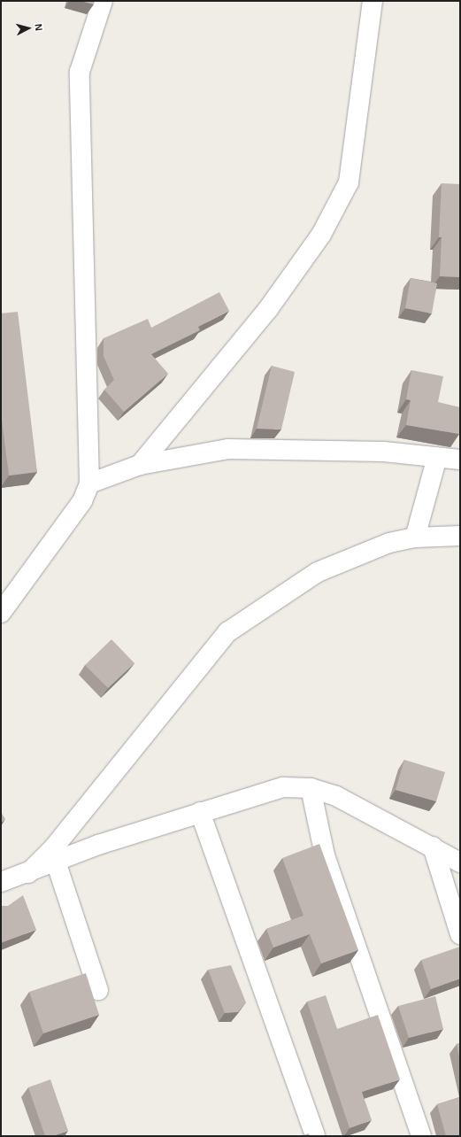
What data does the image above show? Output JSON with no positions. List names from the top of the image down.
{
  "north": "right"
}
